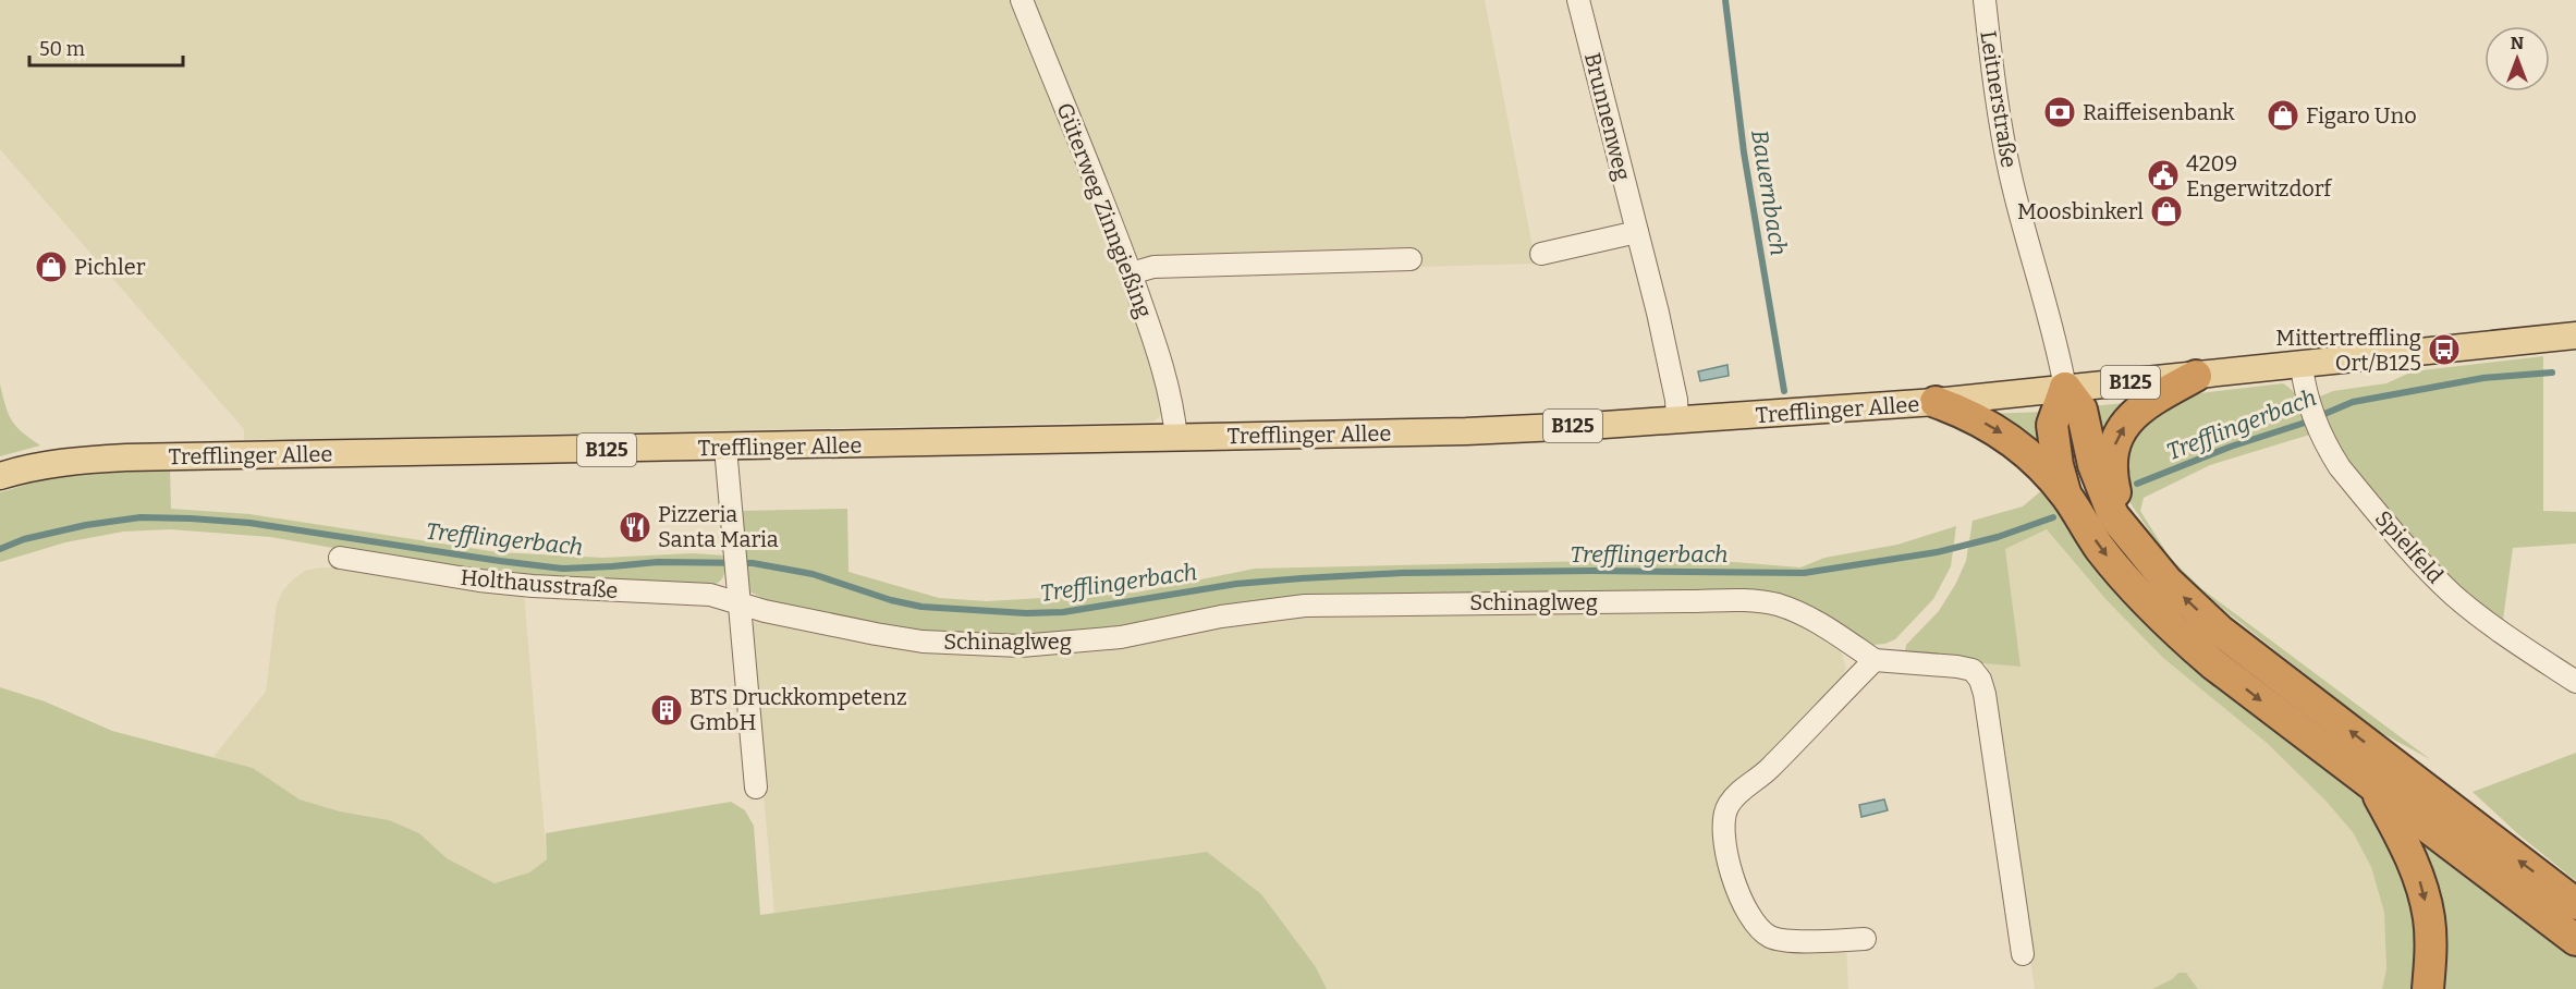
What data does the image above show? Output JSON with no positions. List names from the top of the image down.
{
  "streets": {
    "main road": ["B125", "Trefflinger Allee"],
    "street": [
      "Leitnerstraße",
      "Brunnenweg",
      "Güterweg Zinngießing",
      "Spielfeld",
      "Holthausstraße",
      "Schinaglweg"
    ]
  },
  "crossings": [
    ["Leitnerstraße", "Trefflinger Allee"],
    ["Brunnenweg", "Trefflinger Allee"],
    ["Güterweg Zinngießing", "Trefflinger Allee"],
    ["Trefflinger Allee", "Spielfeld"],
    ["Holthausstraße", "Schinaglweg"]
  ],
  "water": ["Bauernbach", "Trefflingerbach"],
  "places": {
    "bank": ["Raiffeisenbank"],
    "shop": ["Figaro Uno", "Moosbinkerl", "Pichler"],
    "public building": ["4209 Engerwitzdorf"],
    "bus stop": ["Mittertreffling Ort/B125"],
    "restaurant": ["Pizzeria Santa Maria"],
    "building": ["BTS Druckkompetenz GmbH"]
  },
  "scale_bar": "50 m",
  "north": "top"
}
